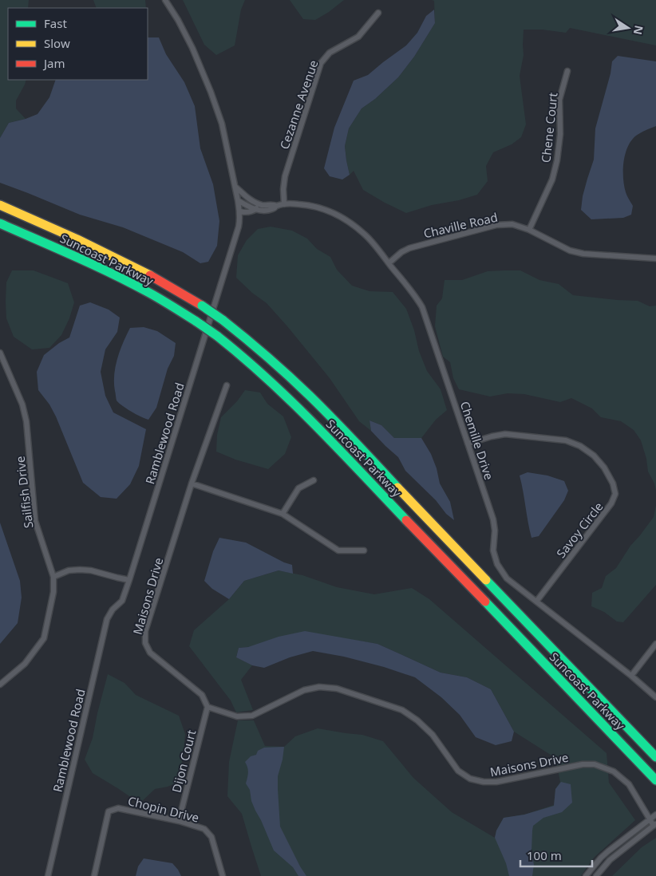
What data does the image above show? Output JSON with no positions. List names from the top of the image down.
{
  "streets": {
    "highway": ["Suncoast Parkway"],
    "street": [
      "Cezanne Avenue",
      "Chene Court",
      "Chaville Road",
      "Ramblewood Road",
      "Chemille Drive",
      "Sailfish Drive",
      "Savoy Circle",
      "Maisons Drive",
      "Dijon Court",
      "Chopin Drive"
    ]
  },
  "crossings": [
    ["Cezanne Avenue", "Chemille Drive"],
    ["Chene Court", "Chaville Road"],
    ["Chaville Road", "Chemille Drive"],
    ["Ramblewood Road", "Chemille Drive"],
    ["Chemille Drive", "Savoy Circle"],
    ["Maisons Drive", "Dijon Court"],
    ["Dijon Court", "Chopin Drive"]
  ],
  "legend": ["Fast", "Slow", "Jam"],
  "scale_bar": "100 m",
  "north": "right"
}
